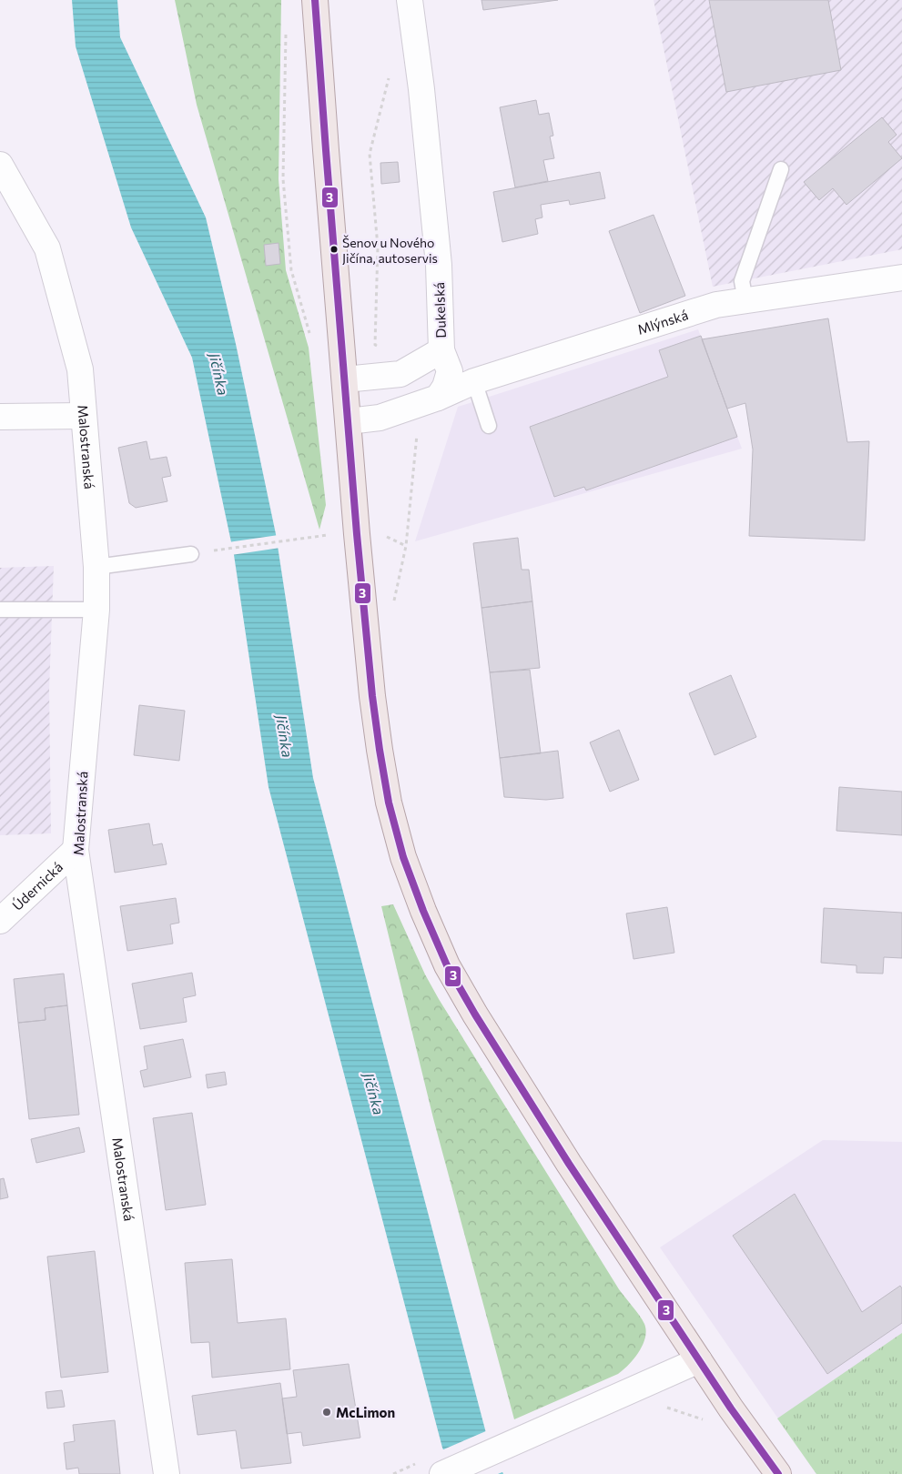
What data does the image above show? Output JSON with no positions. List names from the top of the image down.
{
  "streets": {
    "street": [
      "Dukelská",
      "Mlýnská",
      "Malostranská",
      "Údernická"
    ]
  },
  "crossings": [
    ["Malostranská", "Údernická"]
  ],
  "water": ["Jičínka"],
  "places": ["Šenov u Nového Jičína, autoservis", "McLimon"],
  "lines": ["transit line 3"]
}
